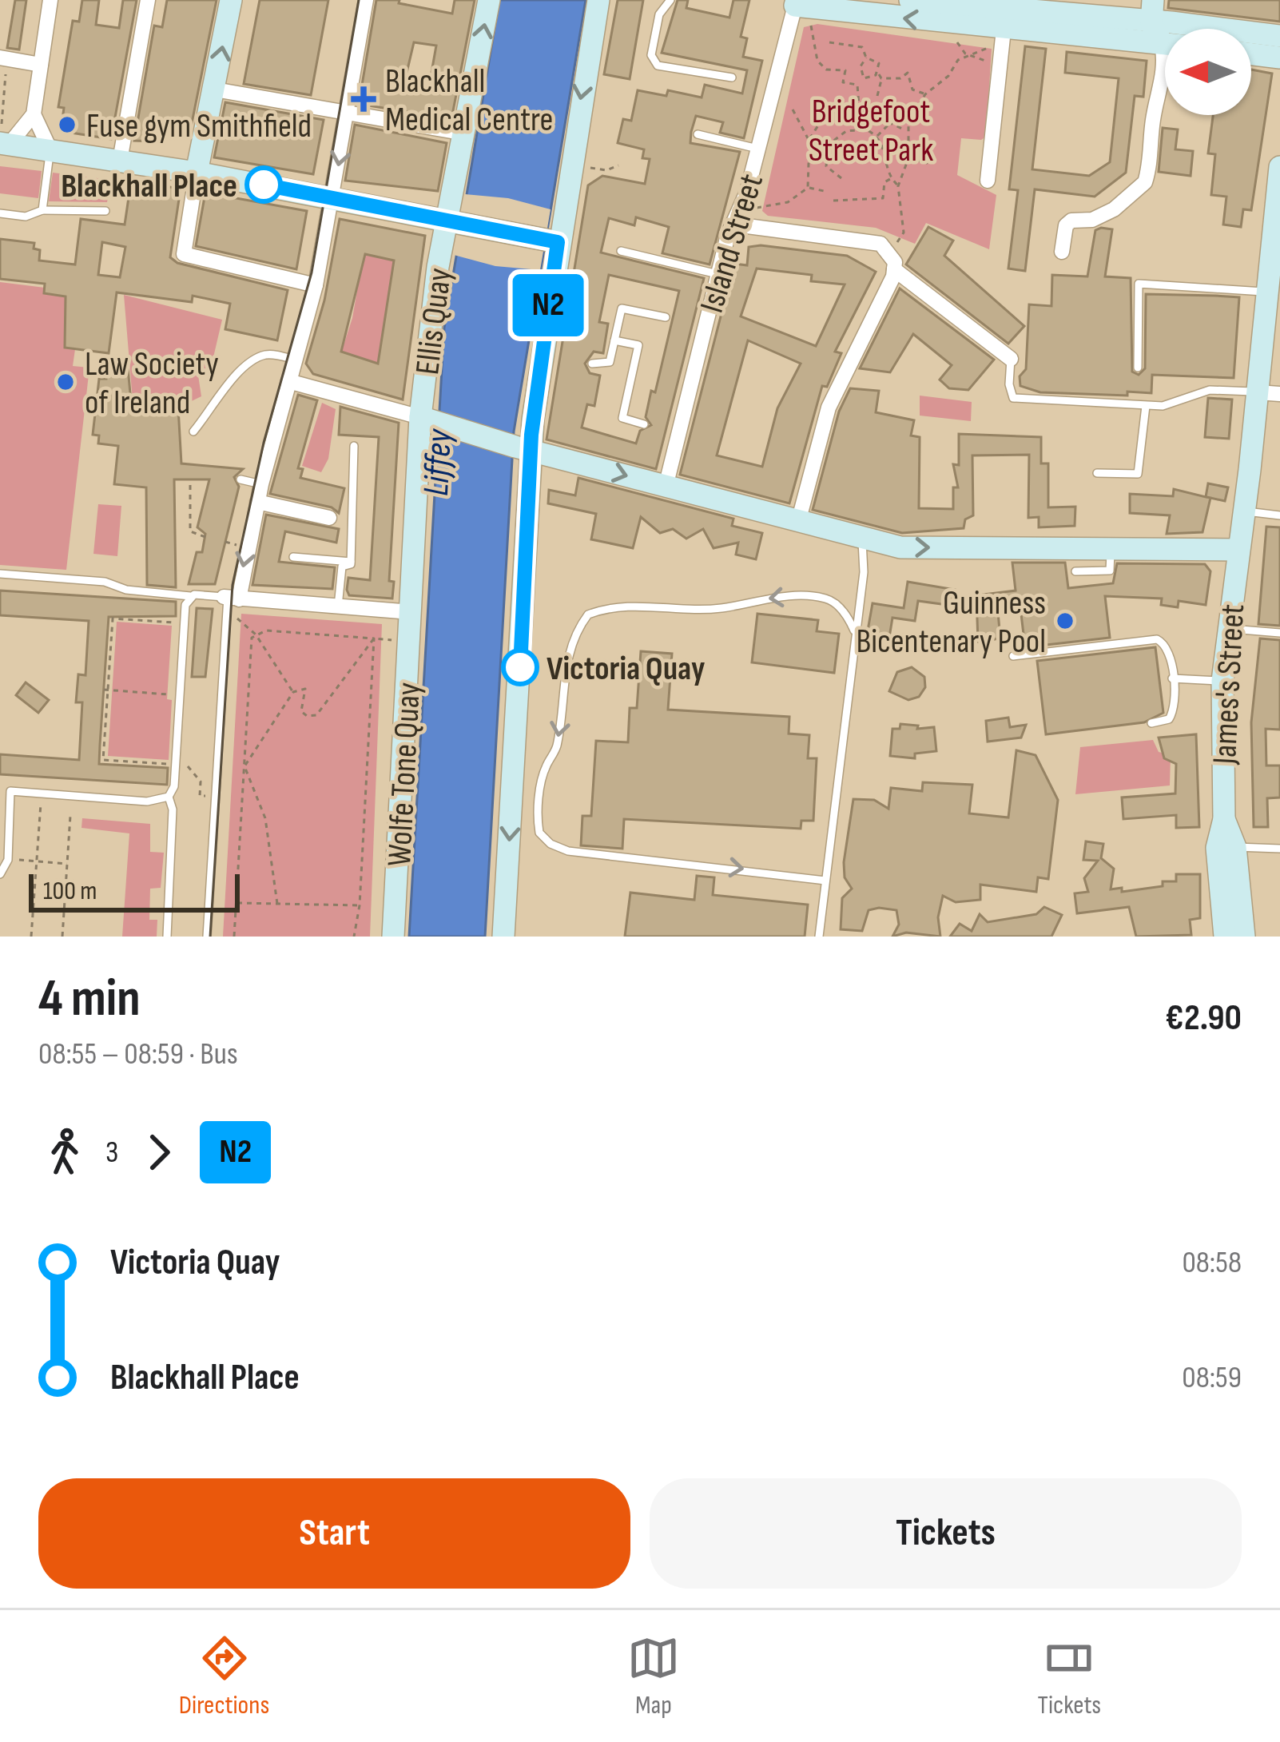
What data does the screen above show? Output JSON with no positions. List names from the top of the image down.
{
  "streets": {
    "main road": ["Ellis Quay", "James's Street", "Wolfe Tone Quay"],
    "street": ["Island Street"]
  },
  "crossings": [
    ["Ellis Quay", "Wolfe Tone Quay"]
  ],
  "water": ["Liffey"],
  "parks": ["Bridgefoot Street Park"],
  "places": {
    "health": ["Blackhall Medical Centre"],
    "other": [
      "Fuse gym Smithfield",
      "Blackhall Place",
      "Law Society of Ireland",
      "Guinness Bicentenary Pool",
      "Victoria Quay"
    ]
  },
  "lines": ["bus line N2"],
  "scale_bar": "100 m",
  "north": "left",
  "page": {
    "on_map": "N2",
    "scale": "100 m",
    "heading": ["4 min", "08:55 – 08:59 · Bus", "€2.90"],
    "legs": ["3", "N2"],
    "list": [
      {
        "name": "Victoria Quay",
        "value": "08:58"
      },
      {
        "name": "Blackhall Place",
        "value": "08:59"
      }
    ],
    "buttons": ["Start", "Tickets"],
    "tabs": ["Directions", "Map", "Tickets"]
  }
}
